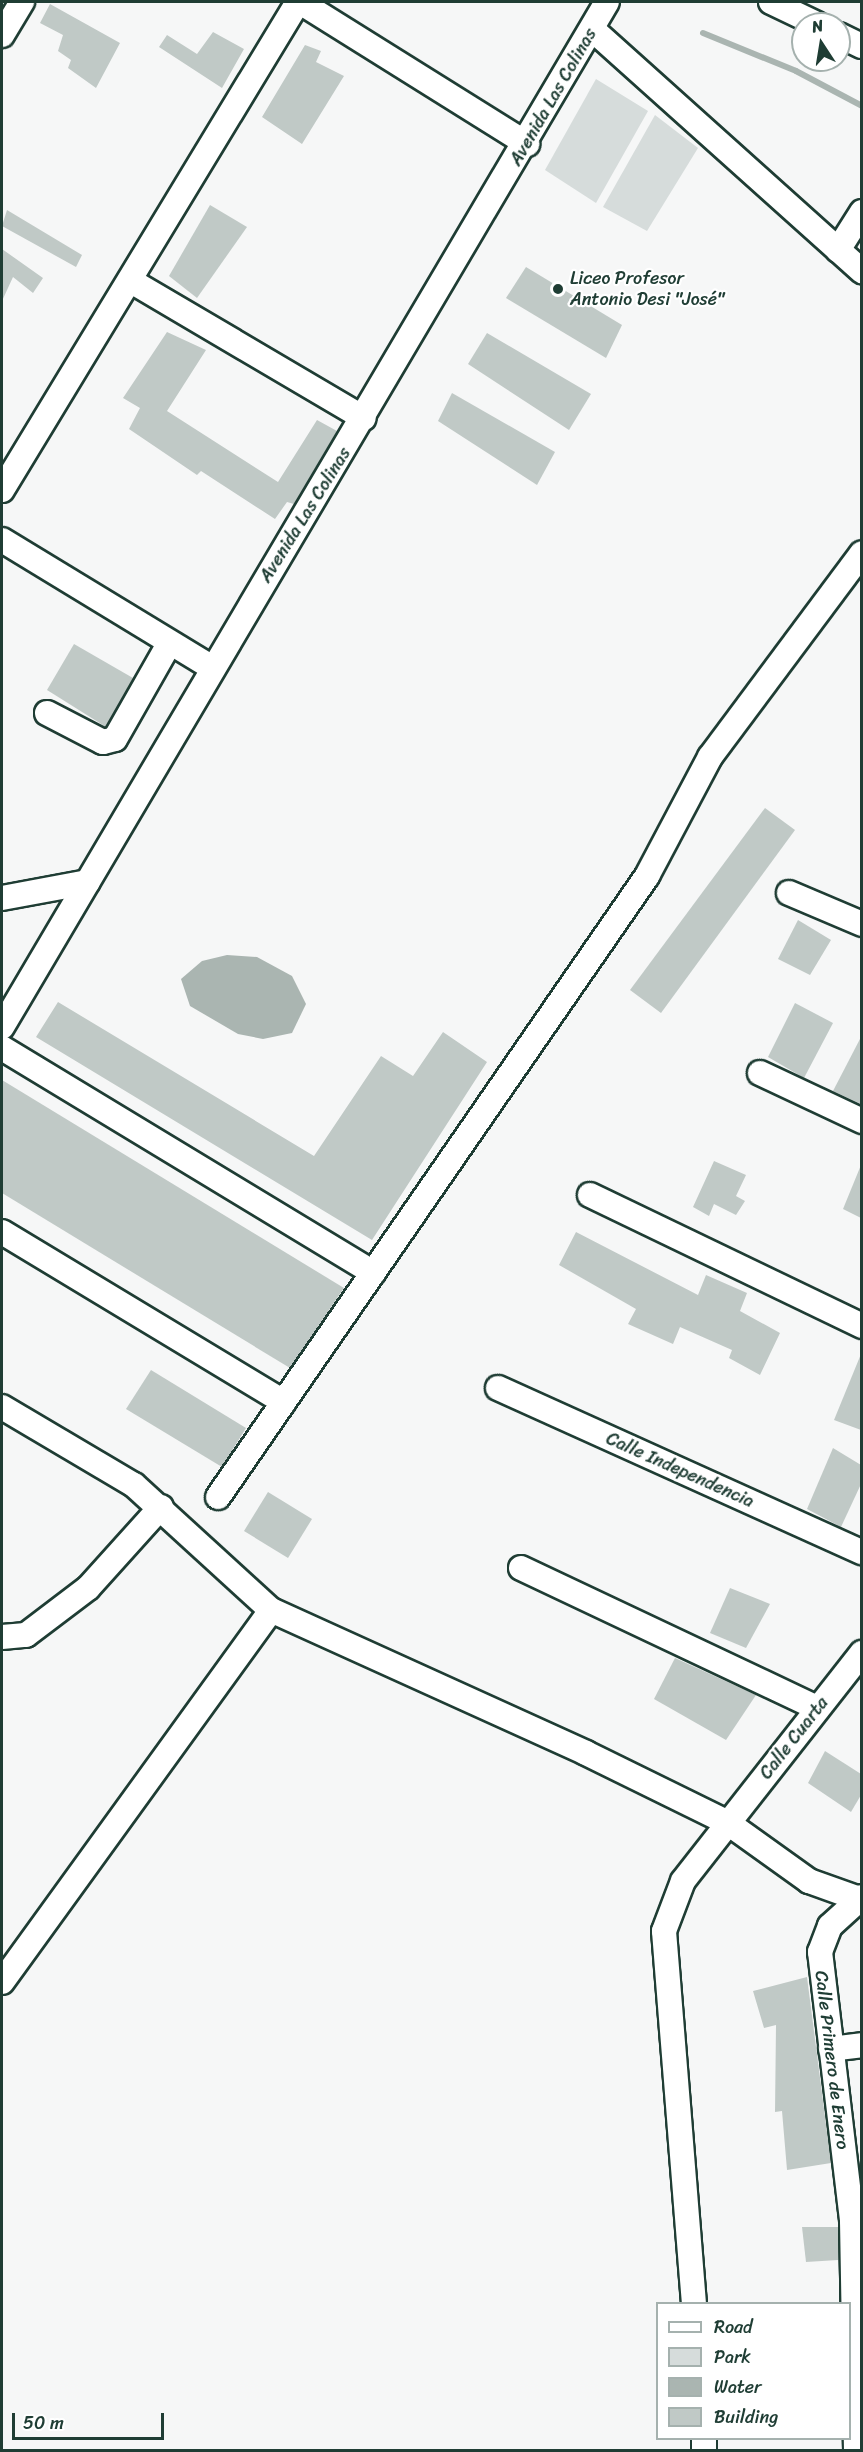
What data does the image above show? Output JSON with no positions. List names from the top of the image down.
{
  "streets": {
    "street": [
      "Avenida Las Colinas",
      "Calle Independencia",
      "Calle Cuarta",
      "Calle Primero de Enero"
    ]
  },
  "places": ["Liceo Profesor Antonio Desi \"José\""],
  "legend": [
    "Road",
    "Park",
    "Water",
    "Building"
  ],
  "scale_bar": "50 m",
  "north": "top"
}
